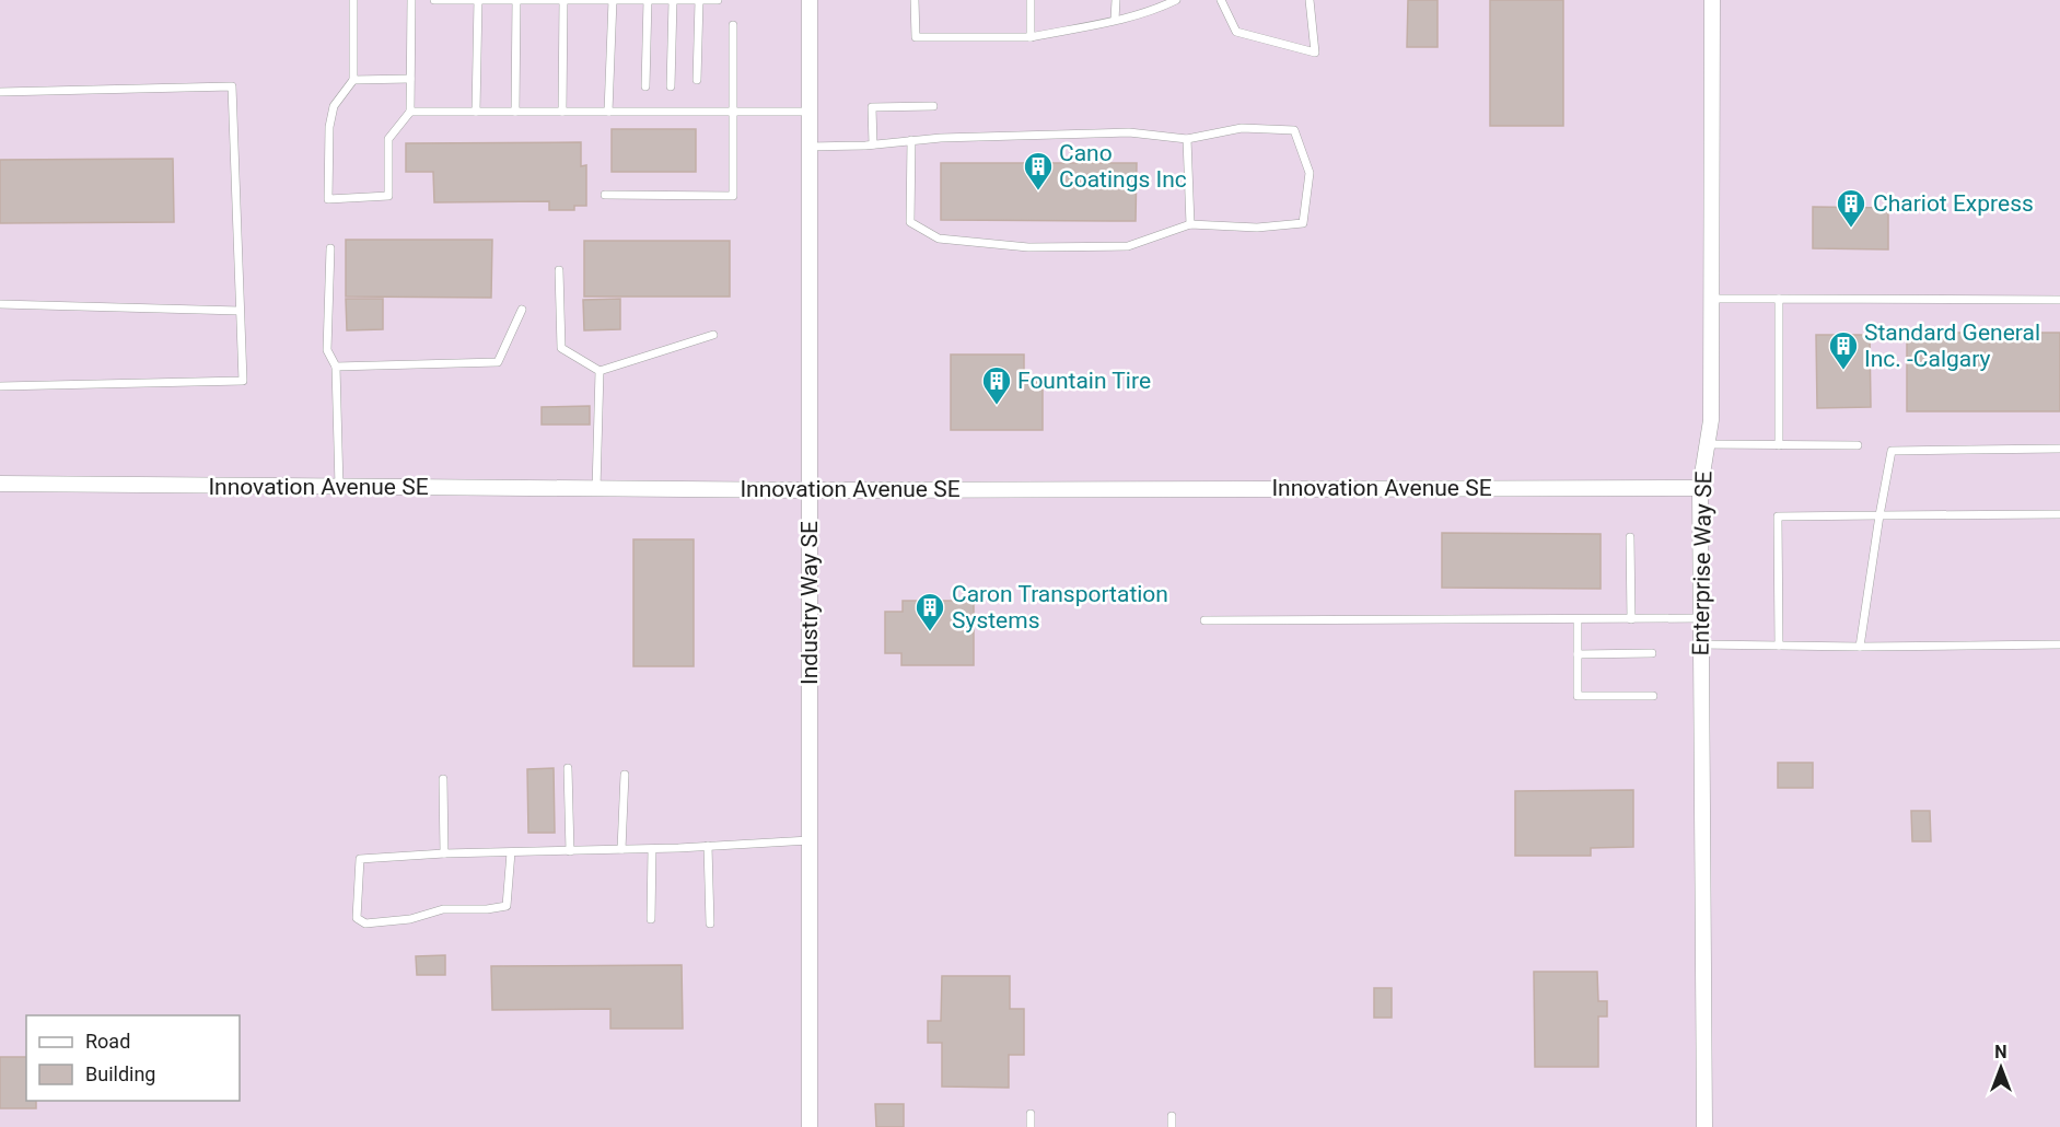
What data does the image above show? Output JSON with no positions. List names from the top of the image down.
{
  "streets": {
    "street": ["Innovation Avenue SE", "Enterprise Way SE", "Industry Way SE"]
  },
  "crossings": [
    ["Innovation Avenue SE", "Enterprise Way SE"],
    ["Innovation Avenue SE", "Industry Way SE"]
  ],
  "places": {
    "building": [
      "Cano Coatings Inc",
      "Chariot Express",
      "Standard General Inc. -Calgary",
      "Fountain Tire",
      "Caron Transportation Systems"
    ]
  },
  "legend": ["Road", "Building"],
  "north": "top"
}
